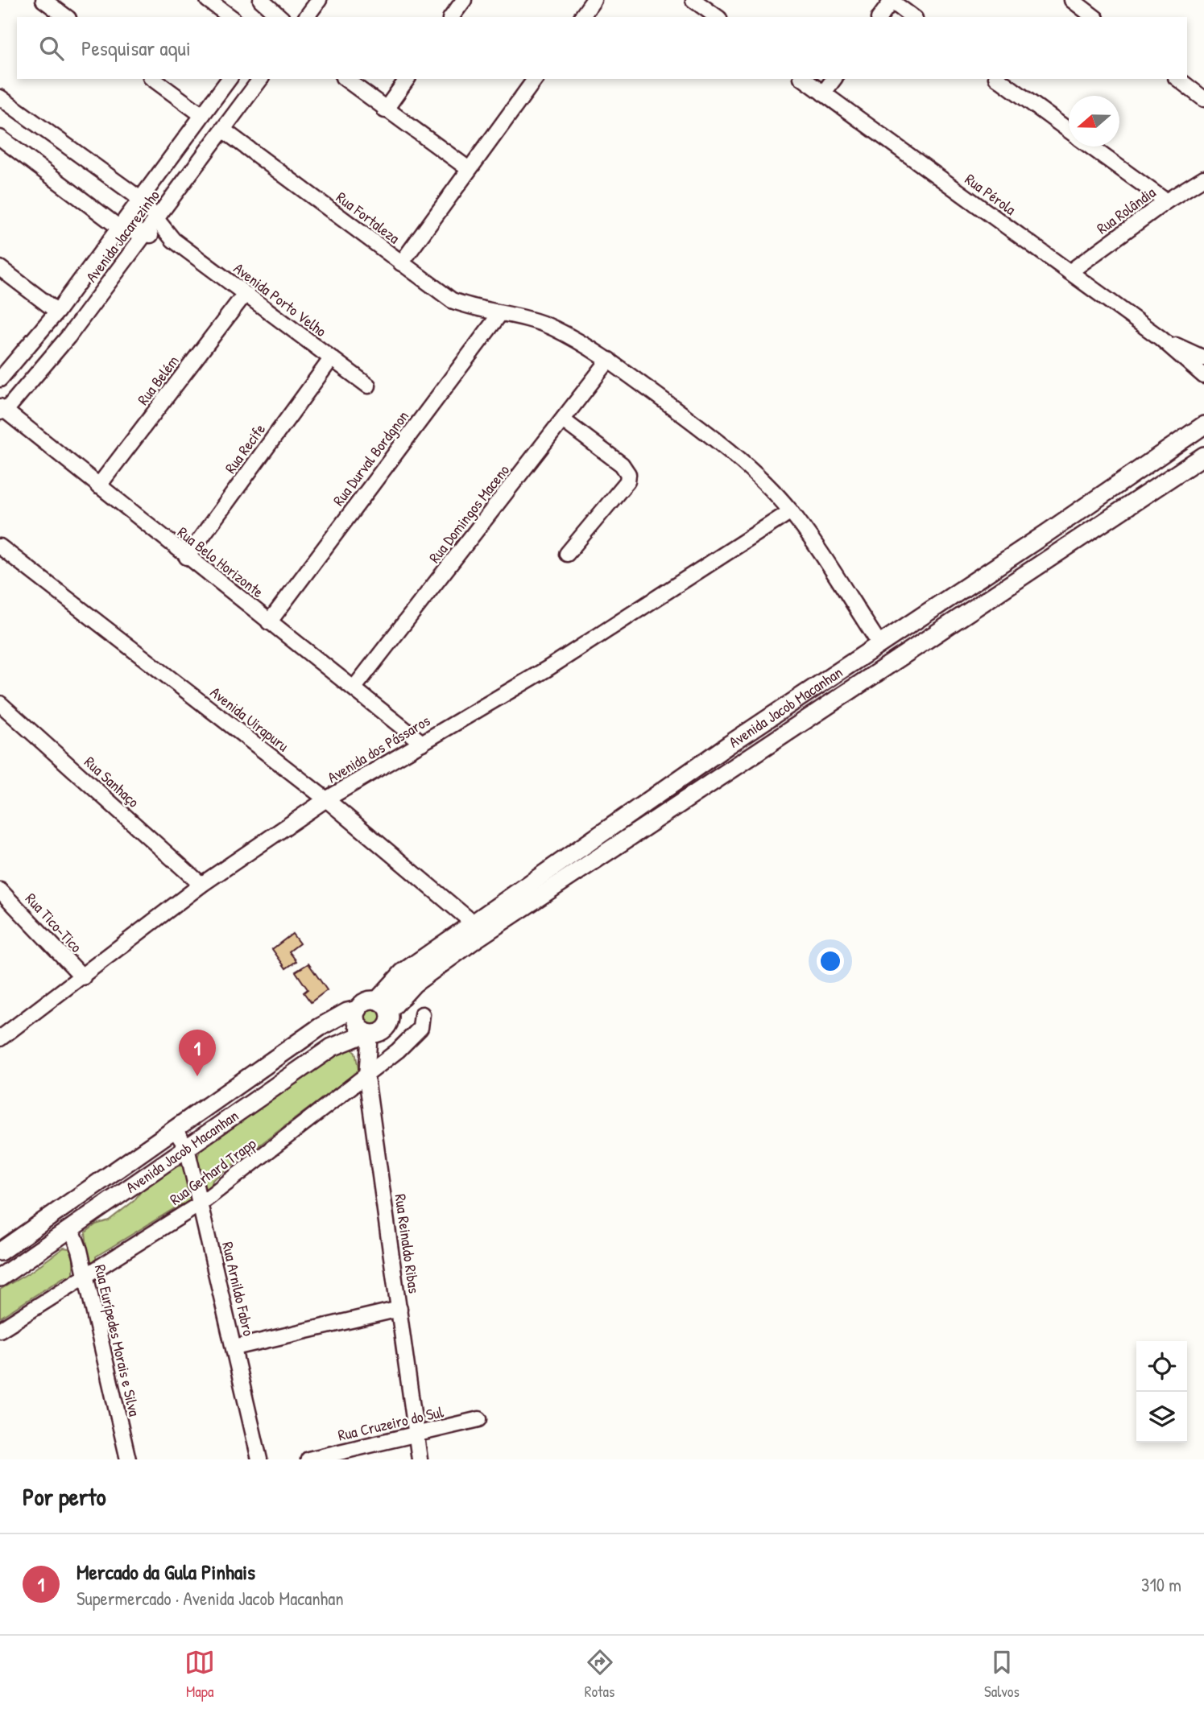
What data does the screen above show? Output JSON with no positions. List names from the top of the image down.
{
  "streets": {
    "main road": ["Avenida Jacob Macanhan"],
    "street": [
      "Rua Pérola",
      "Rua Rolândia",
      "Rua Fortaleza",
      "Avenida Jacarezinho",
      "Avenida Porto Velho",
      "Rua Belém",
      "Rua Recife",
      "Rua Durval Bordgnon",
      "Rua Domingos Maceno",
      "Rua Belo Horizonte",
      "Avenida Uirapuru",
      "Avenida dos Pássaros",
      "Rua Sanhaço",
      "Rua Tico-Tico",
      "Rua Gerhard Trapp",
      "Rua Reinaldo Ribas",
      "Rua Arnildo Fabro",
      "Rua Eurípedes Morais e Silva",
      "Rua Cruzeiro do Sul"
    ]
  },
  "crossings": [
    ["Rua Pérola", "Rua Rolândia"],
    ["Rua Fortaleza", "Avenida Jacarezinho"],
    ["Rua Fortaleza", "Rua Durval Bordgnon"],
    ["Rua Fortaleza", "Rua Domingos Maceno"],
    ["Rua Fortaleza", "Avenida Jacob Macanhan"],
    ["Rua Fortaleza", "Avenida dos Pássaros"],
    ["Avenida Jacarezinho", "Avenida Porto Velho"],
    ["Avenida Jacarezinho", "Rua Belo Horizonte"],
    ["Avenida Porto Velho", "Rua Belém"],
    ["Avenida Porto Velho", "Rua Recife"],
    ["Rua Belém", "Rua Belo Horizonte"],
    ["Rua Recife", "Rua Belo Horizonte"],
    ["Rua Durval Bordgnon", "Rua Belo Horizonte"],
    ["Rua Domingos Maceno", "Rua Belo Horizonte"],
    ["Rua Belo Horizonte", "Avenida dos Pássaros"],
    ["Avenida Jacob Macanhan", "Avenida Uirapuru"],
    ["Avenida Jacob Macanhan", "Rua Reinaldo Ribas"],
    ["Avenida Jacob Macanhan", "Rua Arnildo Fabro"],
    ["Avenida Jacob Macanhan", "Rua Eurípedes Morais e Silva"],
    ["Avenida Uirapuru", "Avenida dos Pássaros"],
    ["Avenida dos Pássaros", "Rua Sanhaço"],
    ["Avenida dos Pássaros", "Rua Tico-Tico"],
    ["Rua Gerhard Trapp", "Rua Reinaldo Ribas"],
    ["Rua Gerhard Trapp", "Rua Arnildo Fabro"],
    ["Rua Gerhard Trapp", "Rua Eurípedes Morais e Silva"],
    ["Rua Reinaldo Ribas", "Rua Cruzeiro do Sul"]
  ],
  "north": "left",
  "page": {
    "search": "Pesquisar aqui",
    "pins": "1",
    "heading": "Por perto",
    "list": [
      {
        "mark": "1",
        "name": "Mercado da Gula Pinhais",
        "note": "Supermercado · Avenida Jacob Macanhan",
        "value": "310 m"
      }
    ],
    "nav": ["Mapa", "Rotas", "Salvos"]
  }
}
